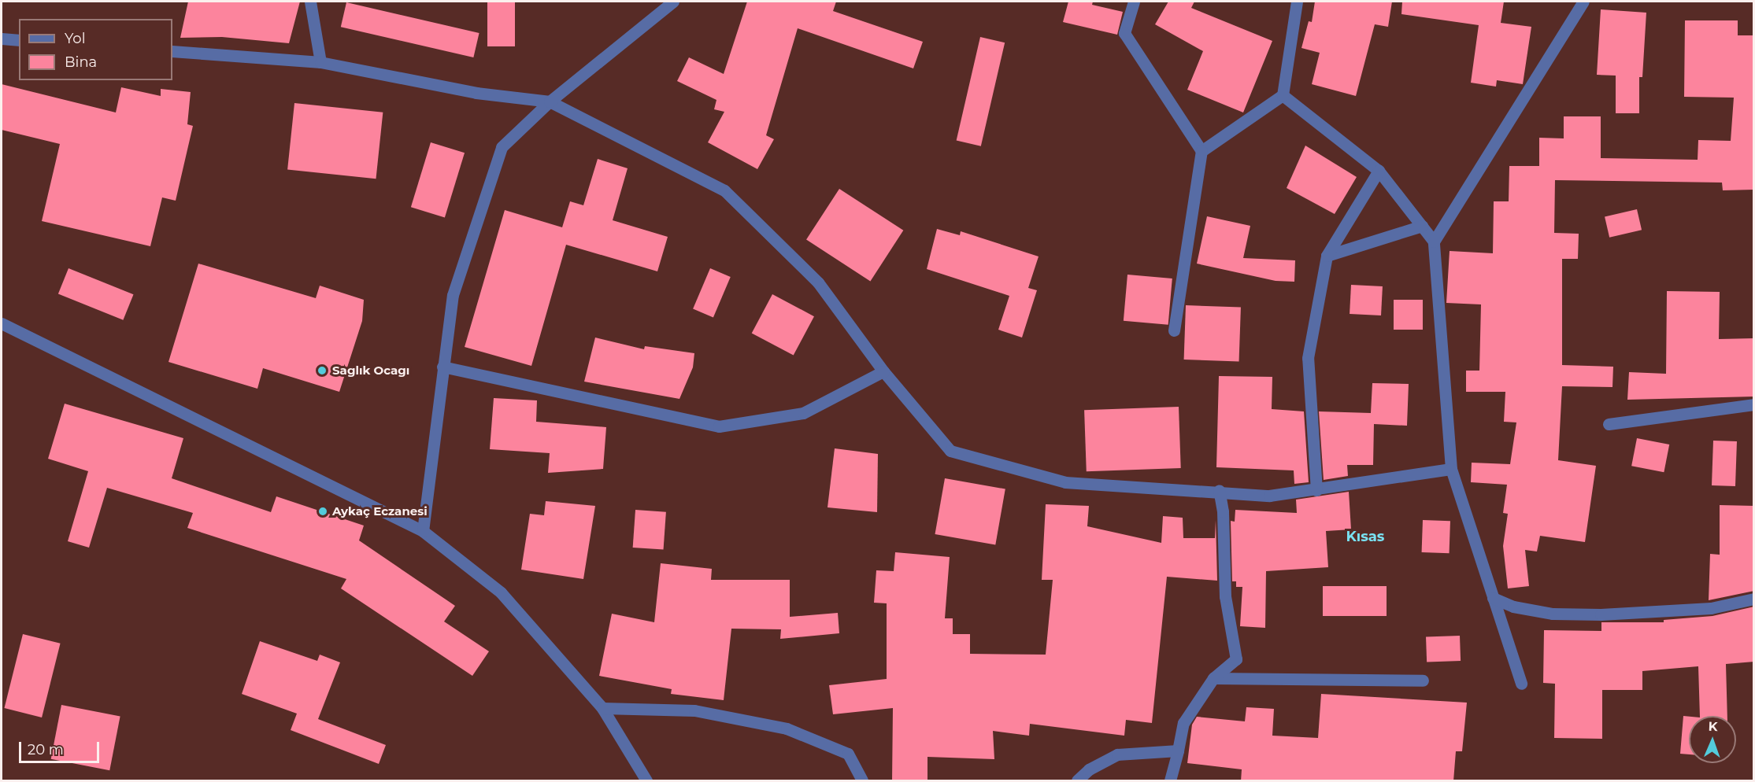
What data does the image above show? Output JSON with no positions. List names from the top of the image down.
{
  "districts": ["Kısas"],
  "places": ["Saglık Ocagı", "Aykaç Eczanesi"],
  "legend": ["Yol", "Bina"],
  "scale_bar": "20 m",
  "north": "top"
}
